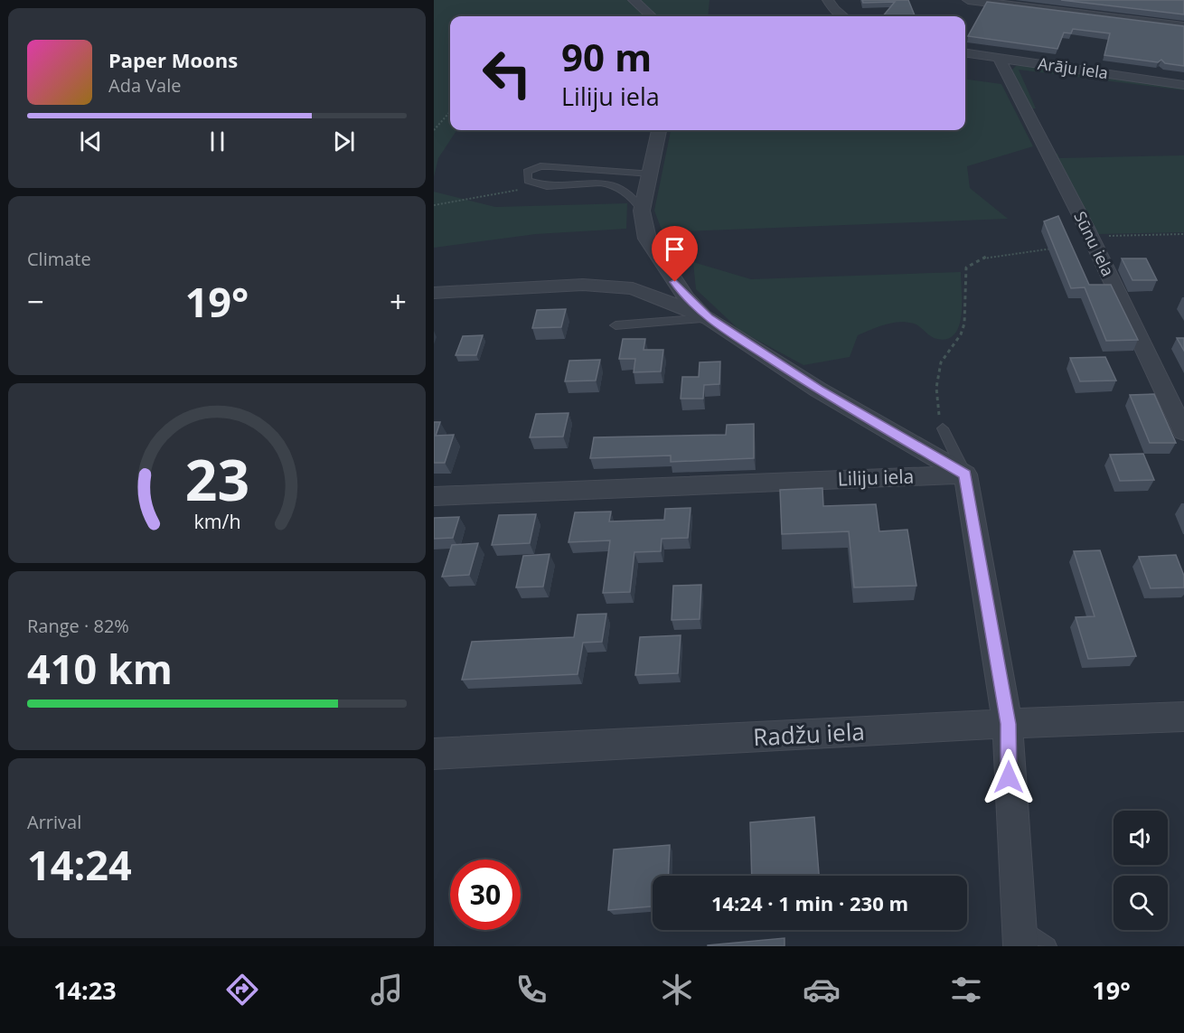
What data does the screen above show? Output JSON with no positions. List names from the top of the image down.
{
  "streets": {
    "street": [
      "Arāju iela",
      "Sūnu iela",
      "Liliju iela",
      "Radžu iela"
    ]
  },
  "crossings": [
    ["Arāju iela", "Sūnu iela"]
  ],
  "page": {
    "turn": ["90 m", "Liliju iela"],
    "song": ["Paper Moons", "Ada Vale"],
    "tile": [
      "Climate",
      ["Range · 82%", "410 km"],
      ["Arrival", "14:24"]
    ],
    "heat": ["−", "19°", "+"],
    "limit": "30",
    "trip": "14:24 · 1 min · 230 m",
    "tabs": ["14:23", "19°"],
    "gauge": ["23", "km/h"]
  }
}
